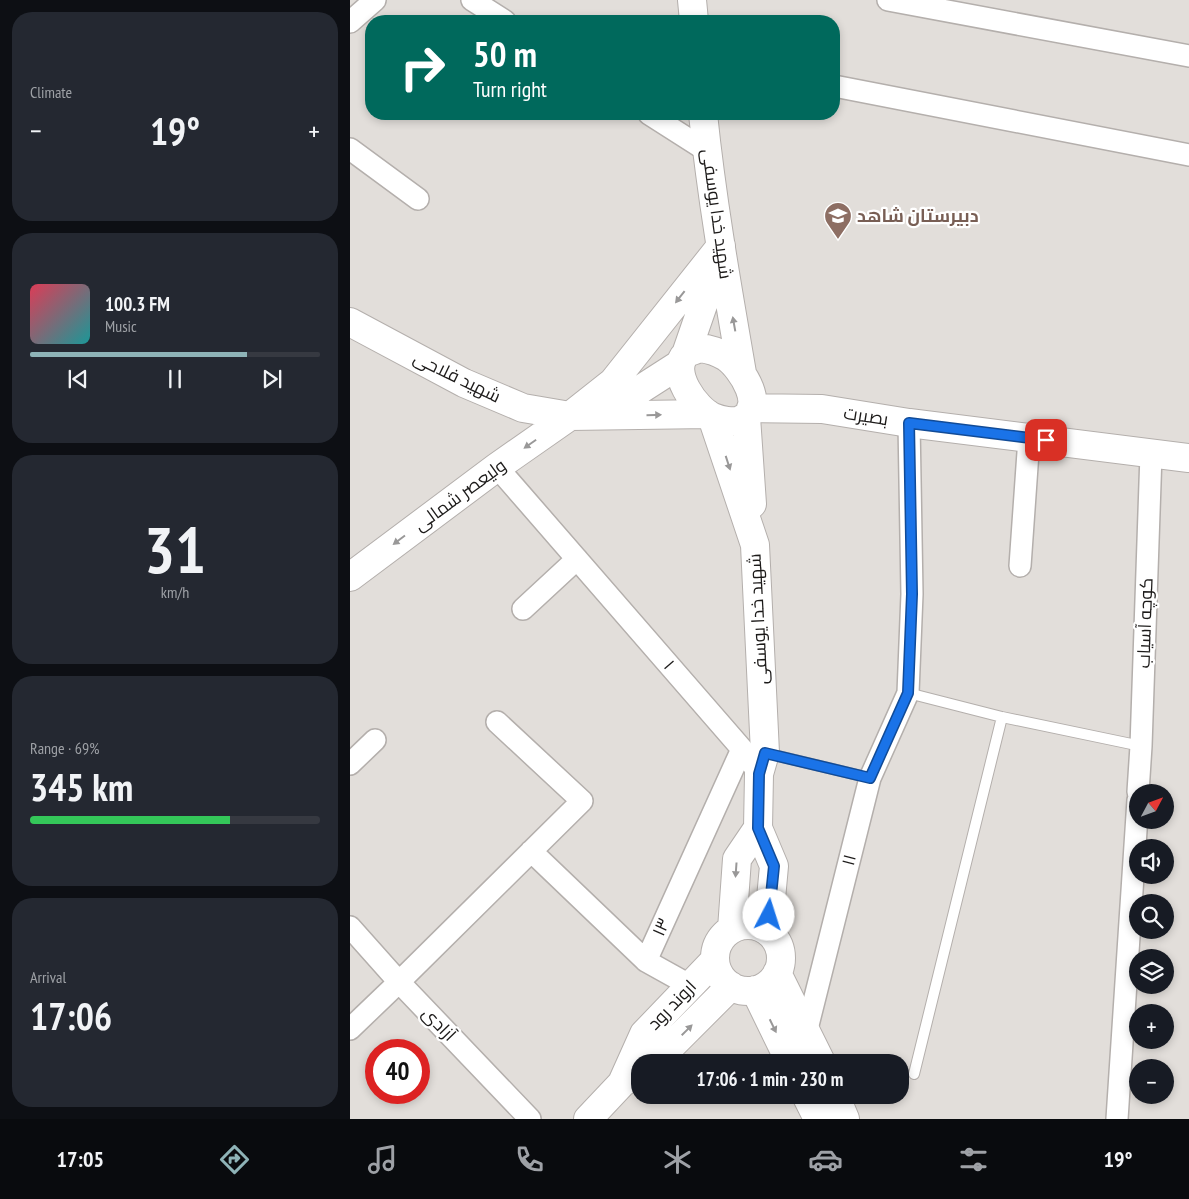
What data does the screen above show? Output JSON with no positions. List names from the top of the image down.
{
  "streets": {
    "street": [
      "شهید خدا یوسفی",
      "شهید فلاحی",
      "بصیرت",
      "ولیعصر شمالی",
      "کوچه آسیاب",
      "۱",
      "۱۱",
      "۱۳",
      "اروند رود",
      "آزادی"
    ]
  },
  "crossings": [
    ["شهید خدا یوسفی", "شهید فلاحی"],
    ["شهید خدا یوسفی", "بصیرت"],
    ["شهید خدا یوسفی", "۱"],
    ["شهید خدا یوسفی", "۱۳"],
    ["شهید خدا یوسفی", "اروند رود"],
    ["شهید فلاحی", "بصیرت"],
    ["شهید فلاحی", "ولیعصر شمالی"],
    ["بصیرت", "کوچه آسیاب"],
    ["ولیعصر شمالی", "۱"],
    ["۱", "۱۳"]
  ],
  "one_way": ["شهید فلاحی", "ولیعصر شمالی"],
  "places": {
    "school or university": ["دبیرستان شاهد"]
  },
  "north": "top right",
  "page": {
    "tile": [
      "Climate",
      ["31", "km/h"],
      ["Range · 69%", "345 km"],
      ["Arrival", "17:06"]
    ],
    "turn": ["50 m", "Turn right"],
    "heat": ["−", "19°", "+"],
    "song": ["100.3 FM", "Music"],
    "map_buttons": ["+", "−"],
    "limit": "40",
    "trip": "17:06 · 1 min · 230 m",
    "tabs": ["17:05", "19°"]
  }
}
